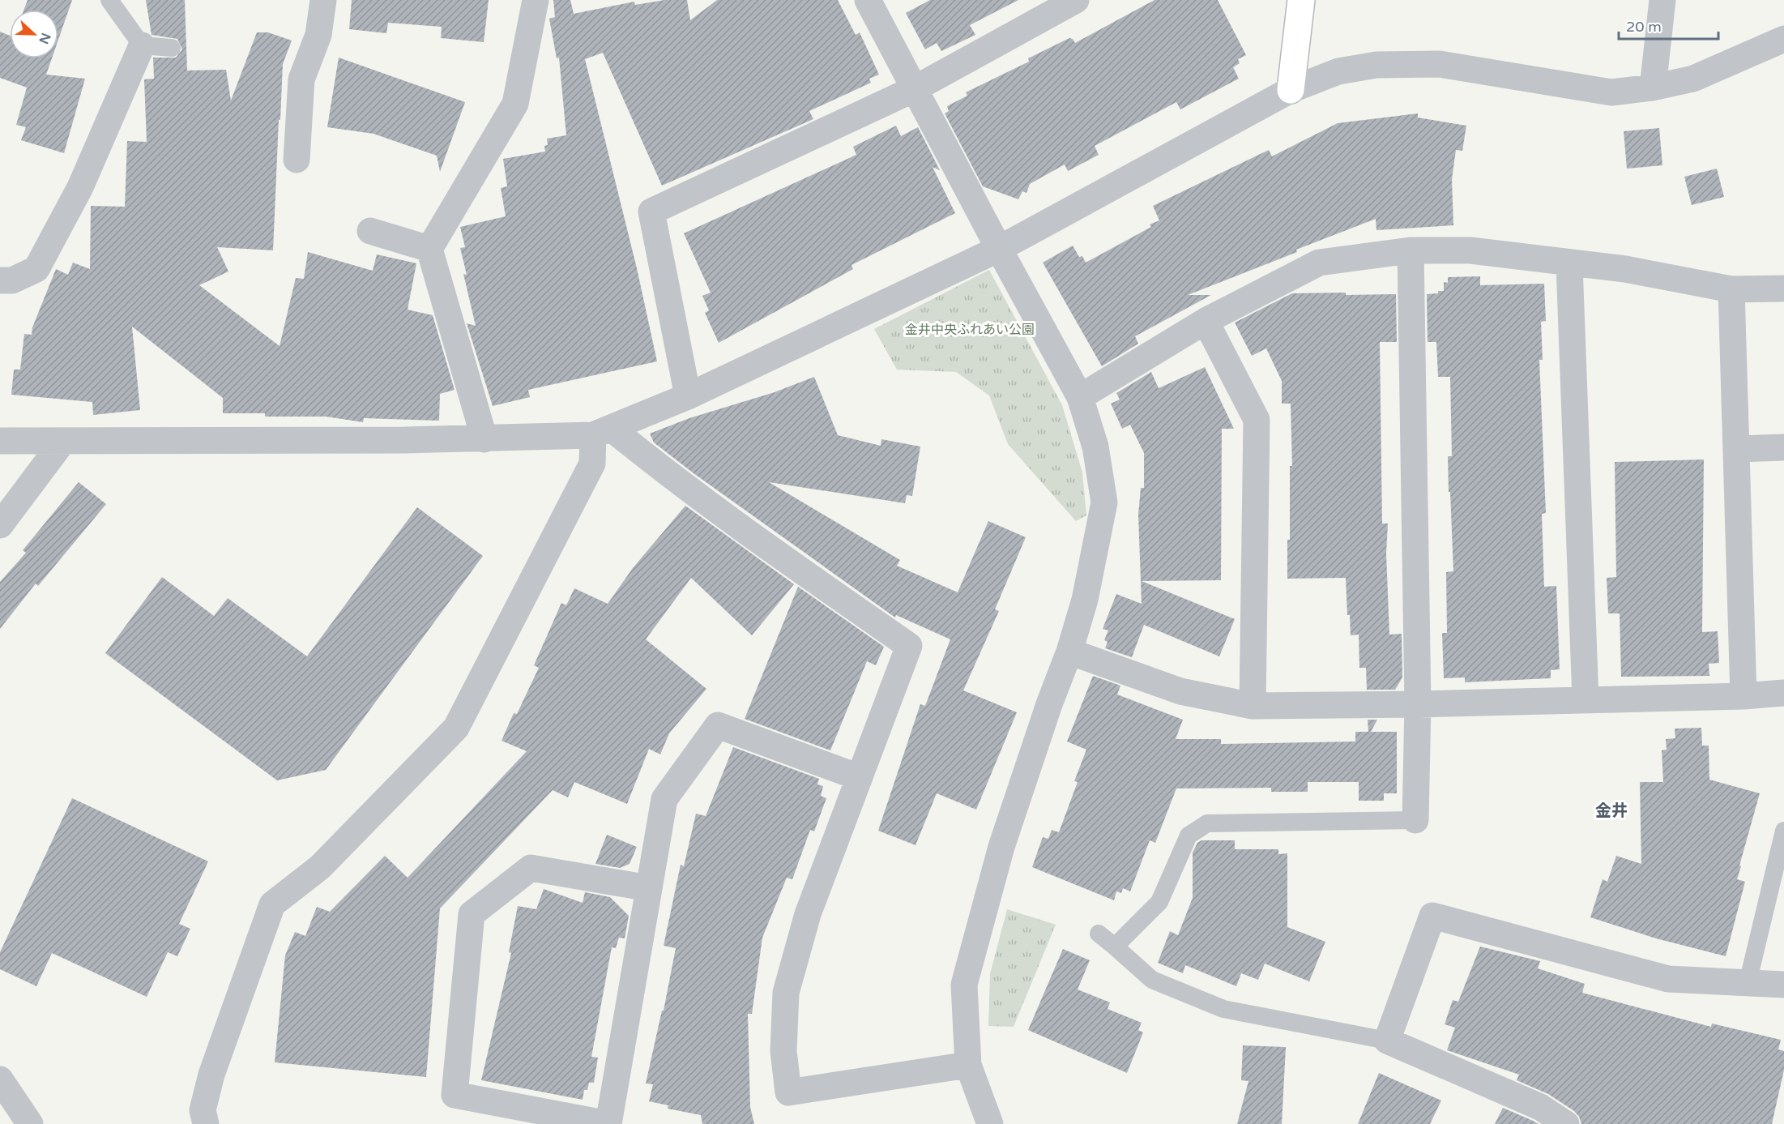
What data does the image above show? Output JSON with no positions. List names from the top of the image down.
{
  "districts": ["金井"],
  "parks": ["金井中央ふれあい公園"],
  "scale_bar": "20 m",
  "north": "right"
}
